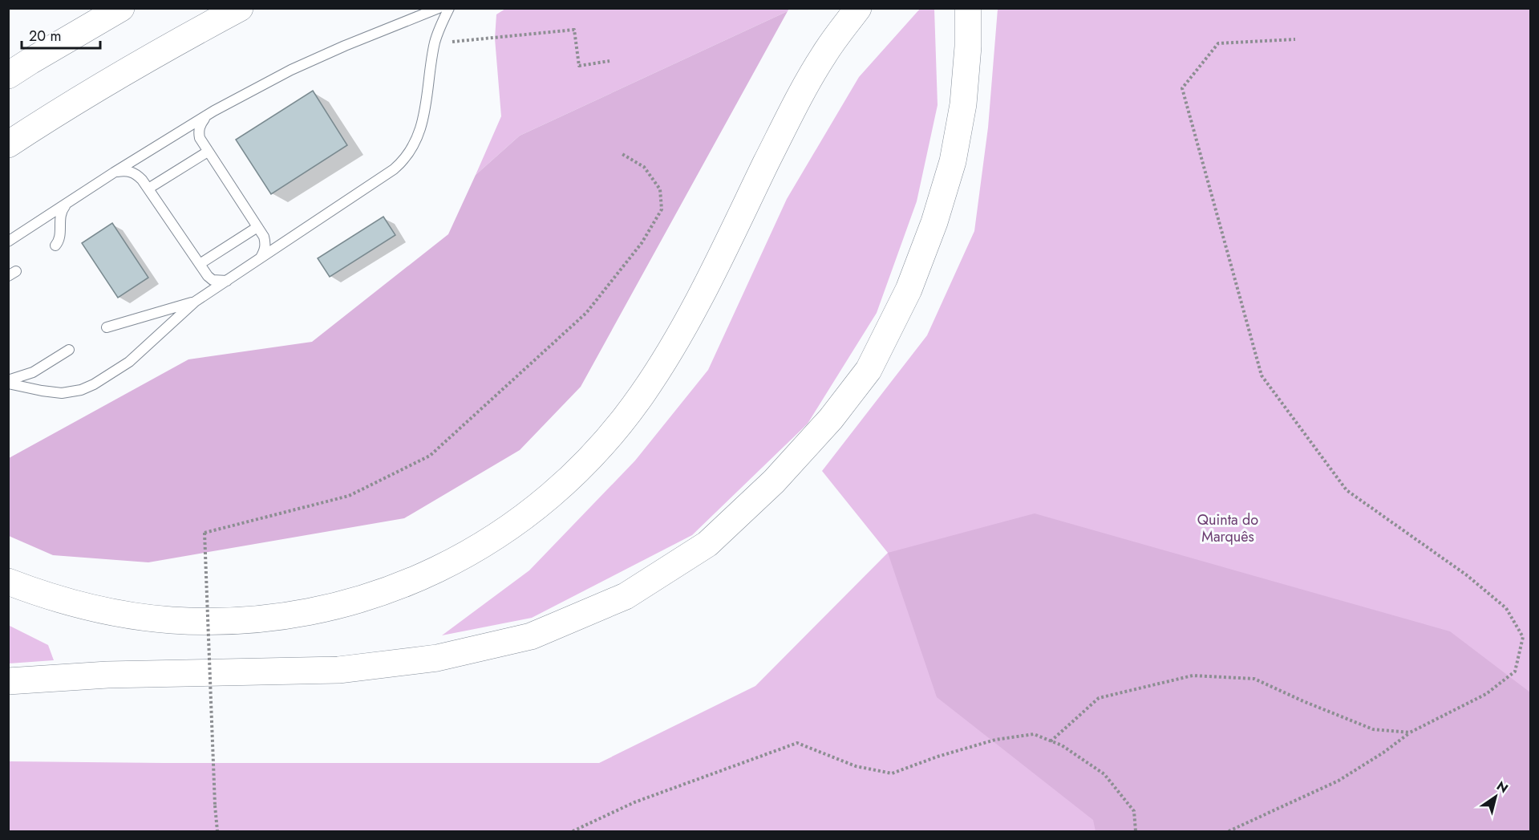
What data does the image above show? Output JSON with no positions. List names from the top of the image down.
{
  "parks": ["Quinta do Marquês"],
  "scale_bar": "20 m",
  "north": "top right"
}
